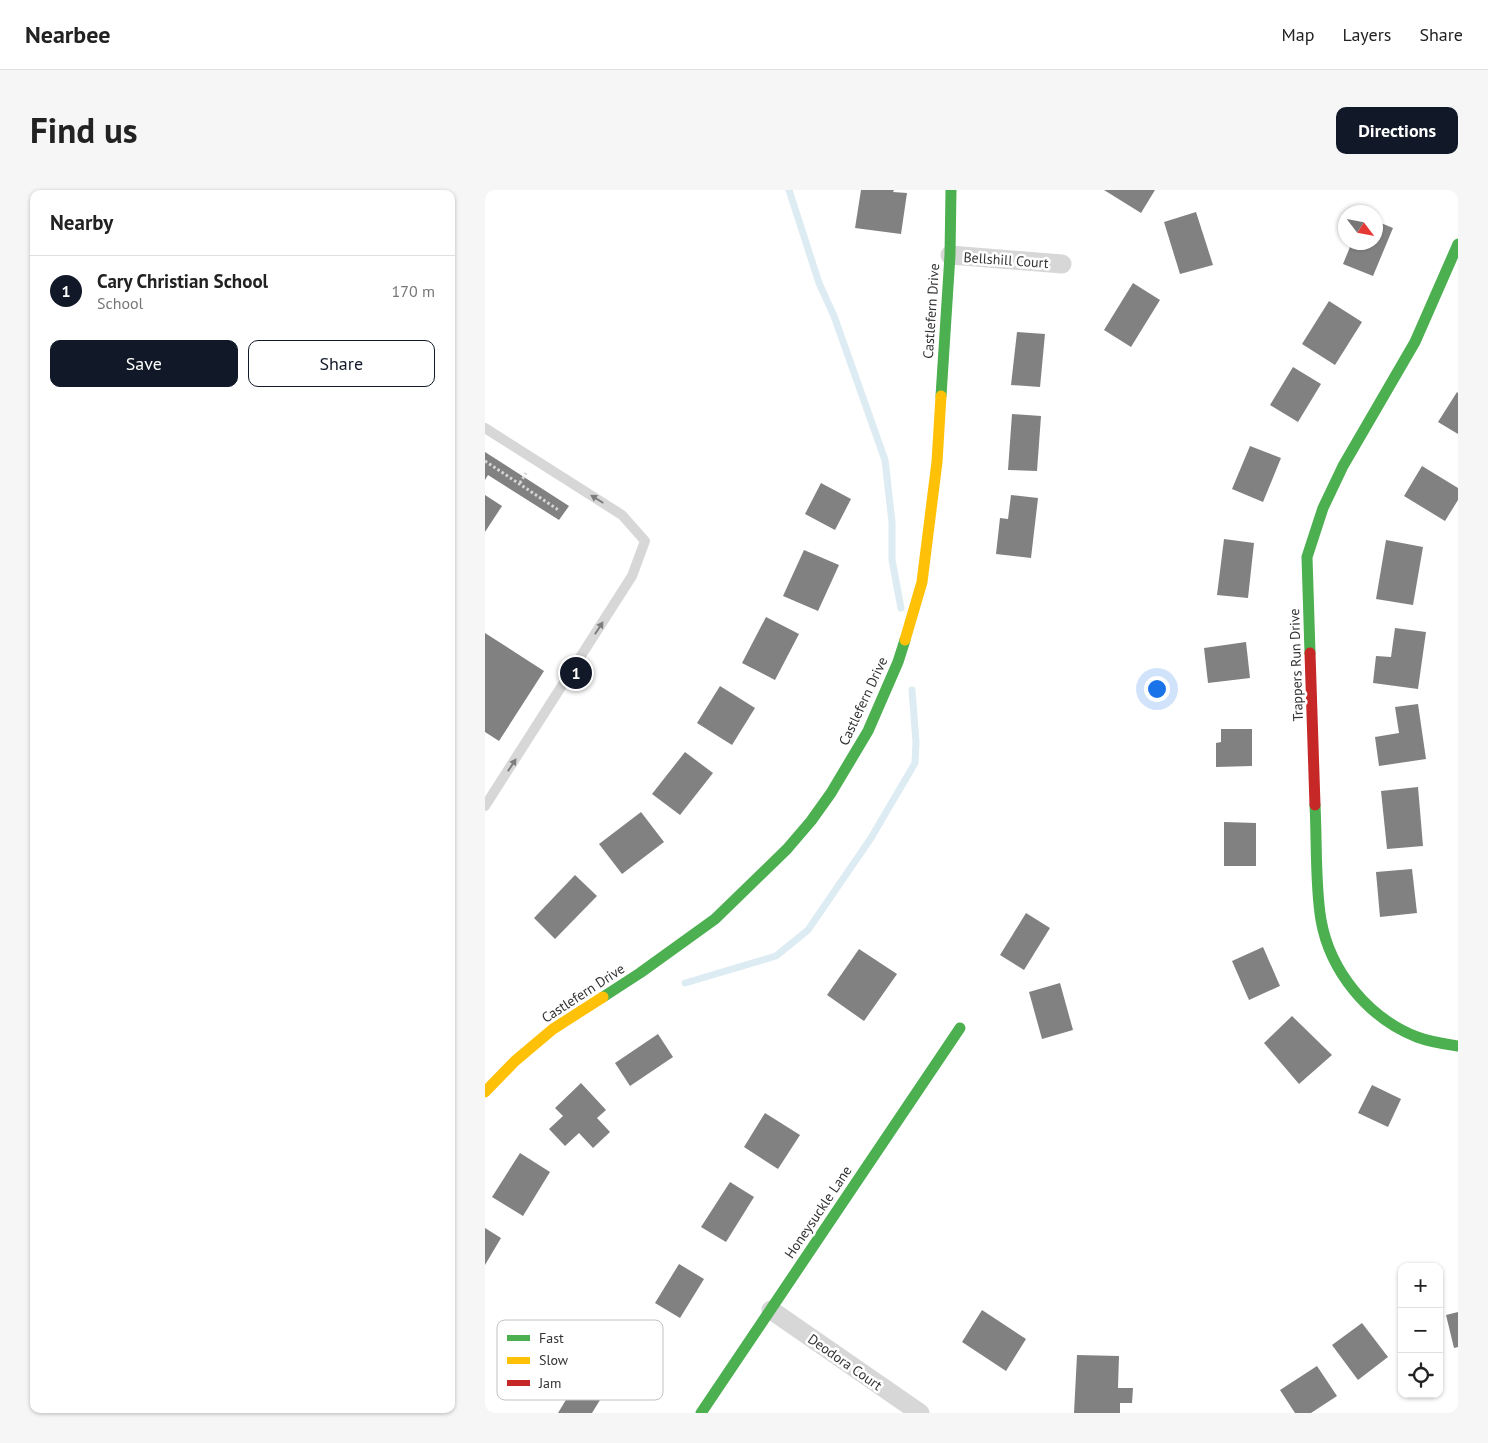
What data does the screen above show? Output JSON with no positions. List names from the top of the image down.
{
  "streets": {
    "street": [
      "Bellshill Court",
      "Castlefern Drive",
      "Trappers Run Drive",
      "Honeysuckle Lane",
      "Deodora Court"
    ]
  },
  "crossings": [
    ["Bellshill Court", "Castlefern Drive"],
    ["Honeysuckle Lane", "Deodora Court"]
  ],
  "legend": ["Fast", "Slow", "Jam"],
  "north": "bottom right",
  "page": {
    "header": "Nearbee",
    "nav": ["Map", "Layers", "Share"],
    "title": "Find us",
    "buttons": [
      "Directions",
      ["Save", "Share"]
    ],
    "heading": "Nearby",
    "list": [
      {
        "mark": "1",
        "name": "Cary Christian School",
        "note": "School",
        "value": "170 m"
      }
    ],
    "pins": "1",
    "map_buttons": ["+", "−"]
  }
}
